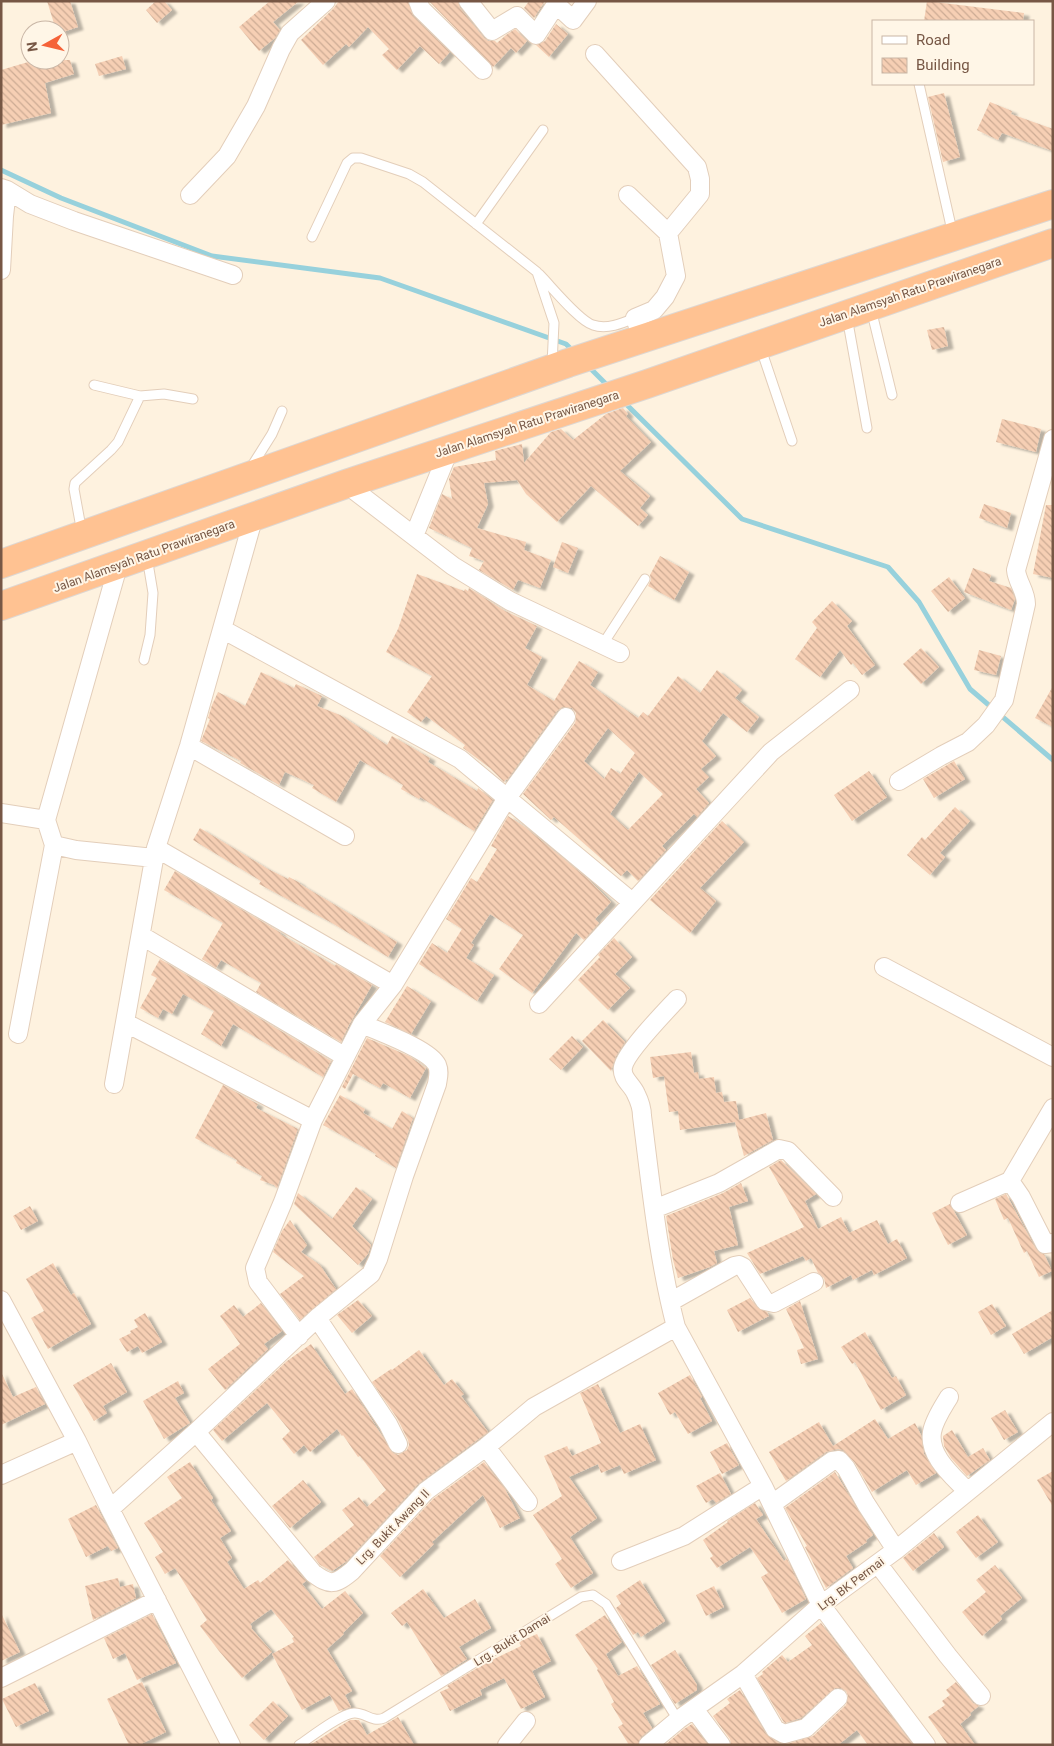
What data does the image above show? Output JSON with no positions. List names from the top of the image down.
{
  "streets": {
    "highway": ["Jalan Alamsyah Ratu Prawiranegara"],
    "street": ["Lrg. Bukit Awang II", "Lrg. BK Permai"],
    "lane": ["Lrg. Bukit Damai"]
  },
  "crossings": [
    ["Lrg. BK Permai", "Lrg. Bukit Damai"]
  ],
  "legend": ["Road", "Building"],
  "north": "left"
}
